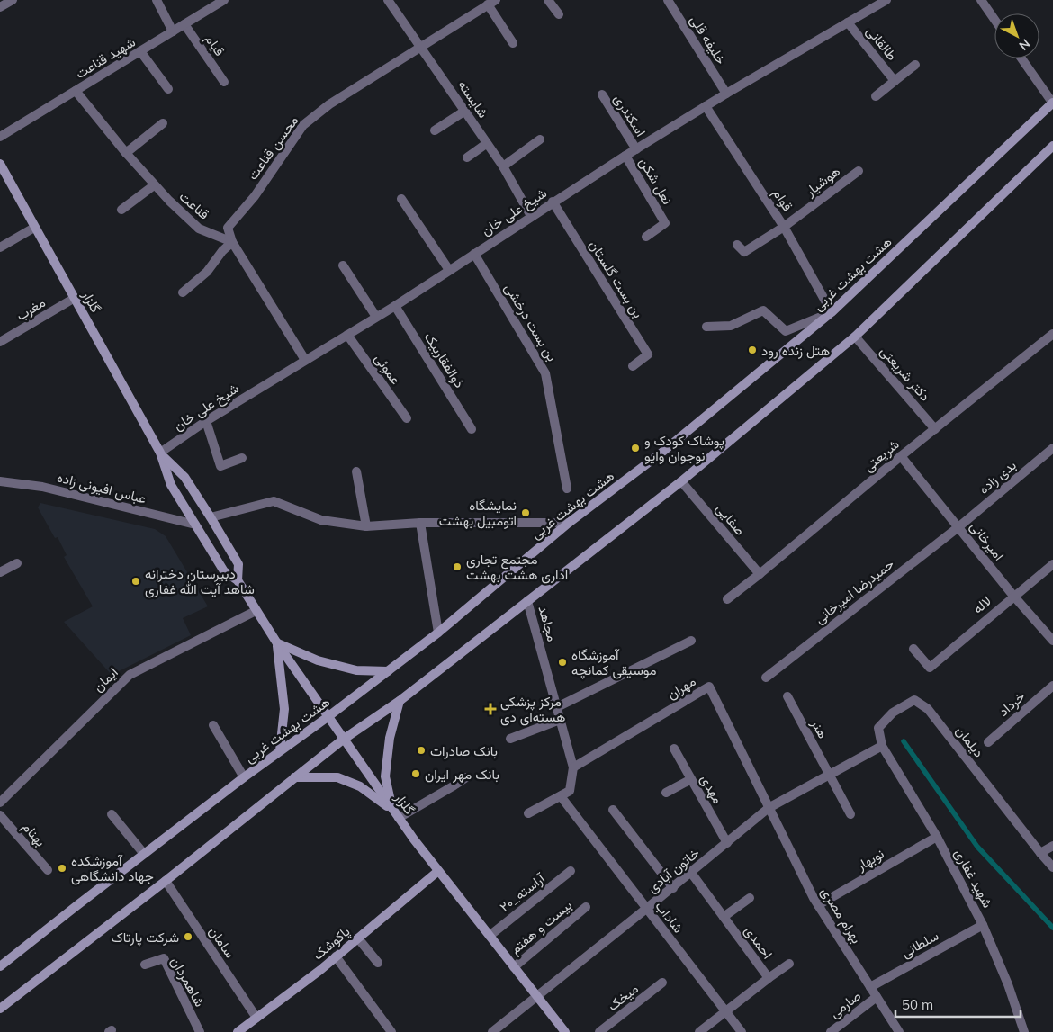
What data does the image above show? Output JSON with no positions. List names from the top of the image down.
{
  "streets": {
    "main road": ["هشت بهشت غربی", "گلزار", "پاکوشک"],
    "street": [
      "خلیفه قلی",
      "طالقانی",
      "قیام",
      "شهید قناعت",
      "شایسته",
      "اسکندری",
      "محسن قناعت",
      "نعل شکن",
      "هوشیار",
      "قوام",
      "قناعت",
      "شیخ علی خان",
      "بن بست گلستان",
      "مغرب",
      "بن بست درخشی",
      "ذوالفقاربیک",
      "عموئی",
      "دکتر شریعتی",
      "شریعتی",
      "بدی زاده",
      "عباس افیونی زاده",
      "صفایی",
      "امیرخانی",
      "حمیدرضا امیرخانی",
      "لاله",
      "مجاهد",
      "ایمان",
      "مهران",
      "خرداد",
      "هنر",
      "دیلمان",
      "مهدی",
      "بهنام",
      "نوبهار",
      "خاتون آبادی",
      "شهید غفاری",
      "۲۰_آراسته",
      "بهرام مصری",
      "شاداب",
      "بیست و هفتم",
      "سامان",
      "احمدی",
      "سلطانی",
      "شاهمردان",
      "میخک",
      "صارمی"
    ]
  },
  "crossings": [
    ["خلیفه قلی", "شیخ علی خان"],
    ["طالقانی", "شیخ علی خان"],
    ["قیام", "شهید قناعت"],
    ["شهید قناعت", "قناعت"],
    ["شایسته", "محسن قناعت"],
    ["شایسته", "شیخ علی خان"],
    ["اسکندری", "شیخ علی خان"],
    ["محسن قناعت", "قناعت"],
    ["نعل شکن", "شیخ علی خان"],
    ["هوشیار", "قوام"],
    ["قوام", "شیخ علی خان"],
    ["قوام", "هشت بهشت غربی"],
    ["شیخ علی خان", "بن بست گلستان"],
    ["شیخ علی خان", "گلزار"],
    ["شیخ علی خان", "بن بست درخشی"],
    ["شیخ علی خان", "ذوالفقاربیک"],
    ["شیخ علی خان", "عموئی"],
    ["هشت بهشت غربی", "گلزار"],
    ["گلزار", "مغرب"],
    ["گلزار", "عباس افیونی زاده"],
    ["گلزار", "ایمان"],
    ["گلزار", "خاتون آبادی"],
    ["گلزار", "۲۰_آراسته"],
    ["گلزار", "بیست و هفتم"],
    ["گلزار", "پاکوشک"],
    ["دکتر شریعتی", "شریعتی"],
    ["شریعتی", "صفایی"],
    ["شریعتی", "امیرخانی"],
    ["بدی زاده", "امیرخانی"],
    ["بدی زاده", "حمیدرضا امیرخانی"],
    ["امیرخانی", "حمیدرضا امیرخانی"],
    ["امیرخانی", "لاله"],
    ["مجاهد", "مهران"],
    ["مجاهد", "شاداب"],
    ["مهران", "خاتون آبادی"],
    ["مهران", "بهرام مصری"],
    ["هنر", "خاتون آبادی"],
    ["دیلمان", "خاتون آبادی"],
    ["دیلمان", "شهید غفاری"],
    ["مهدی", "خاتون آبادی"],
    ["نوبهار", "شهید غفاری"],
    ["نوبهار", "بهرام مصری"],
    ["خاتون آبادی", "شهید غفاری"],
    ["خاتون آبادی", "بهرام مصری"],
    ["خاتون آبادی", "شاداب"],
    ["خاتون آبادی", "احمدی"],
    ["شهید غفاری", "سلطانی"],
    ["بهرام مصری", "سلطانی"],
    ["بهرام مصری", "صارمی"],
    ["شاداب", "احمدی"],
    ["سامان", "پاکوشک"]
  ],
  "places": {
    "other": [
      "هتل زنده رود",
      "پوشاک کودک و نوجوان وایو",
      "نمایشگاه اتومبیل بهشت",
      "مجتمع تجاری اداری هشت بهشت",
      "دبیرستان دخترانه شاهد آیت الله غفاری",
      "آموزشگاه موسیقی کمانچه",
      "بانک صادرات",
      "بانک مهر ایران",
      "آموزشکده جهاد دانشگاهی",
      "شرکت پارتاک"
    ],
    "health": ["مرکز پزشکی هسته‌ای دی"]
  },
  "scale_bar": "50 m",
  "north": "bottom right"
}
